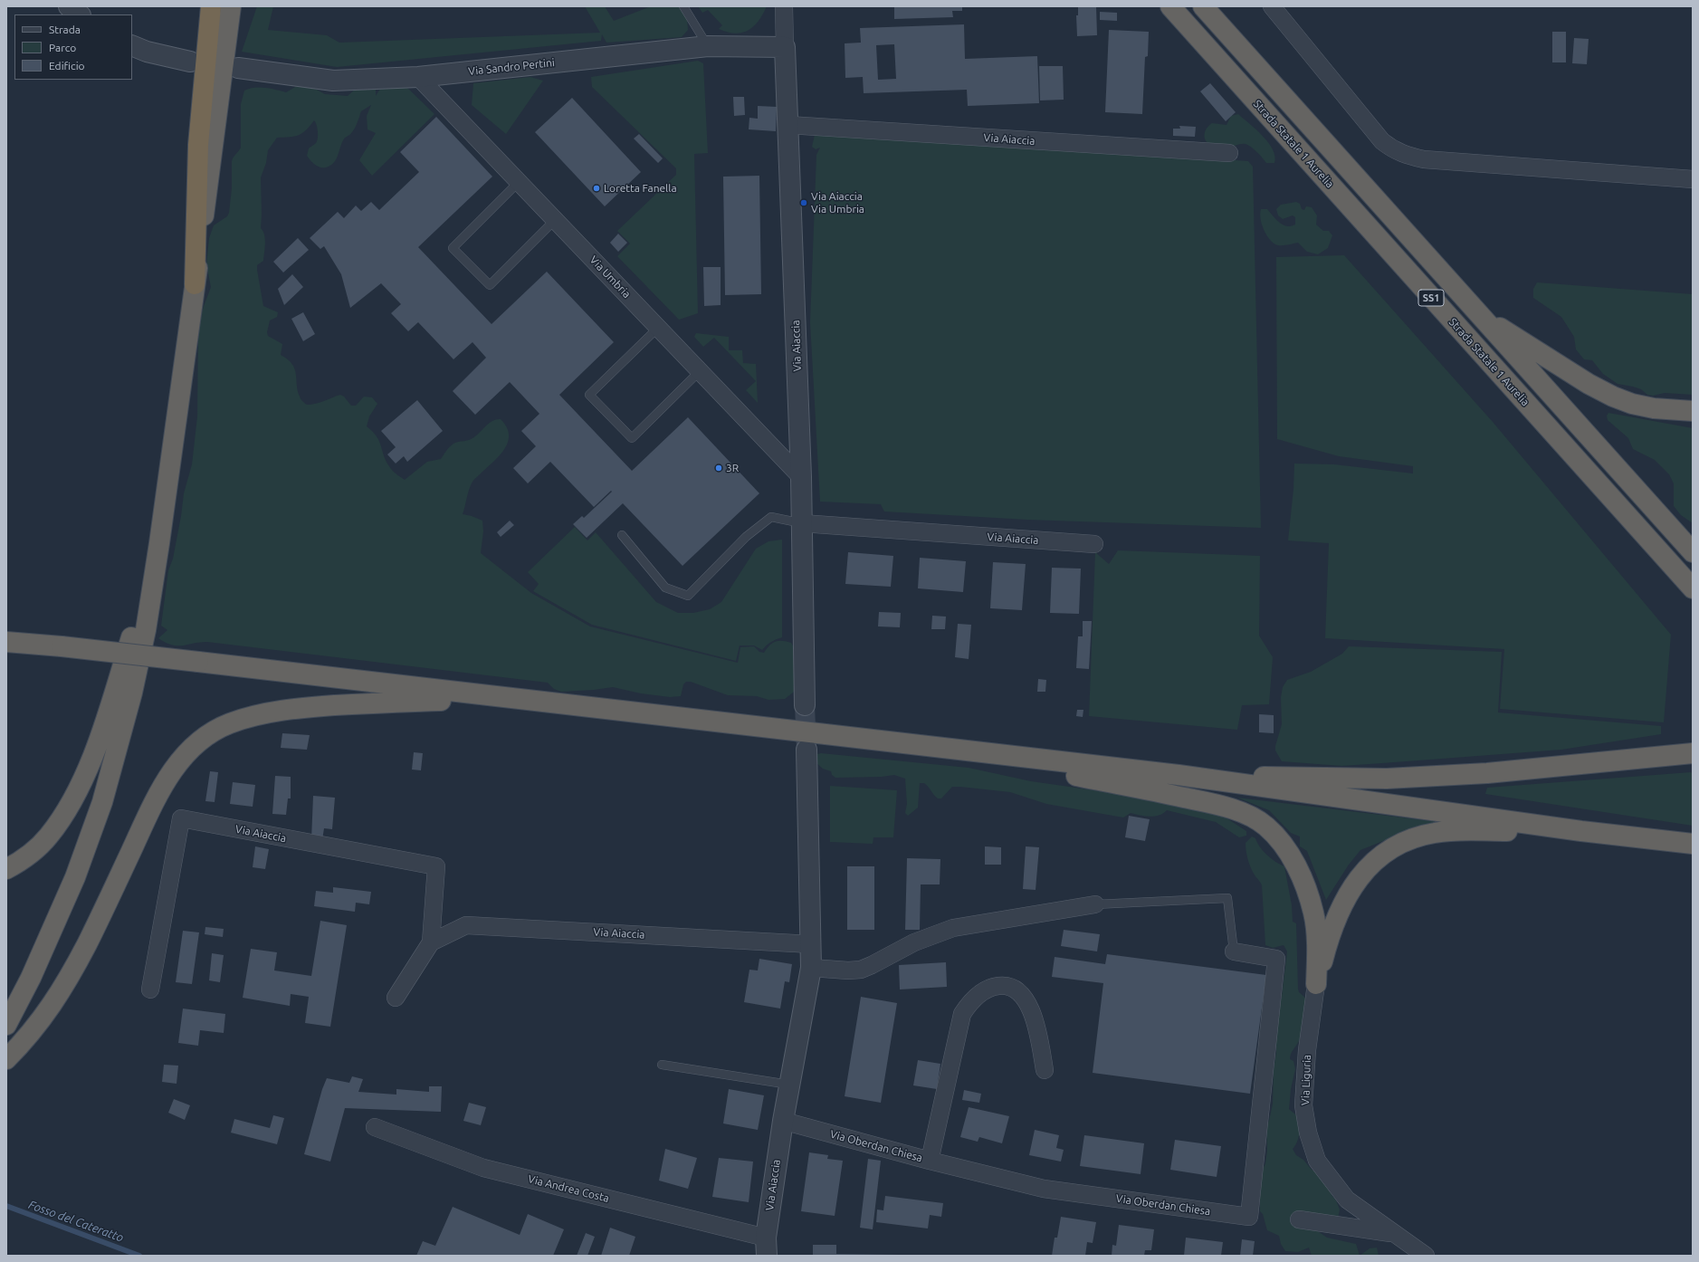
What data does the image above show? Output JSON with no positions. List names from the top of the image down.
{
  "streets": {
    "highway": ["Strada Statale 1 Aurelia", "SS1"],
    "street": [
      "Via Sandro Pertini",
      "Via Aiaccia",
      "Via Umbria",
      "Via Liguria",
      "Via Oberdan Chiesa",
      "Via Andrea Costa"
    ]
  },
  "crossings": [
    ["Via Sandro Pertini", "Via Aiaccia"],
    ["Via Sandro Pertini", "Via Umbria"],
    ["Via Aiaccia", "Via Umbria"],
    ["Via Aiaccia", "Via Oberdan Chiesa"],
    ["Via Aiaccia", "Via Andrea Costa"]
  ],
  "water": ["Fosso del Cateratto"],
  "places": ["Loretta Fanella", "Via Aiaccia Via Umbria", "3R"],
  "legend": ["Strada", "Parco", "Edificio"]
}
